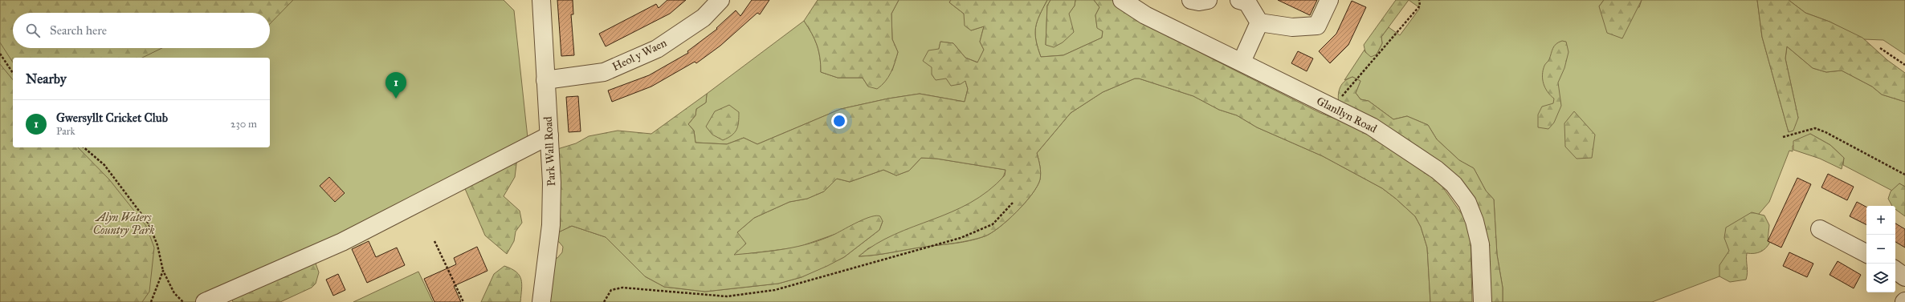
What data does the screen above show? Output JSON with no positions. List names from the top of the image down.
{
  "streets": {
    "street": ["Heol y Waen", "Glanllyn Road", "Park Wall Road"]
  },
  "crossings": [
    ["Heol y Waen", "Park Wall Road"]
  ],
  "parks": ["Alyn Waters Country Park"],
  "page": {
    "search": "Search here",
    "heading": "Nearby",
    "pins": "1",
    "list": [
      {
        "mark": "1",
        "name": "Gwersyllt Cricket Club",
        "note": "Park",
        "value": "230 m"
      }
    ],
    "map_buttons": ["+", "−"]
  }
}
